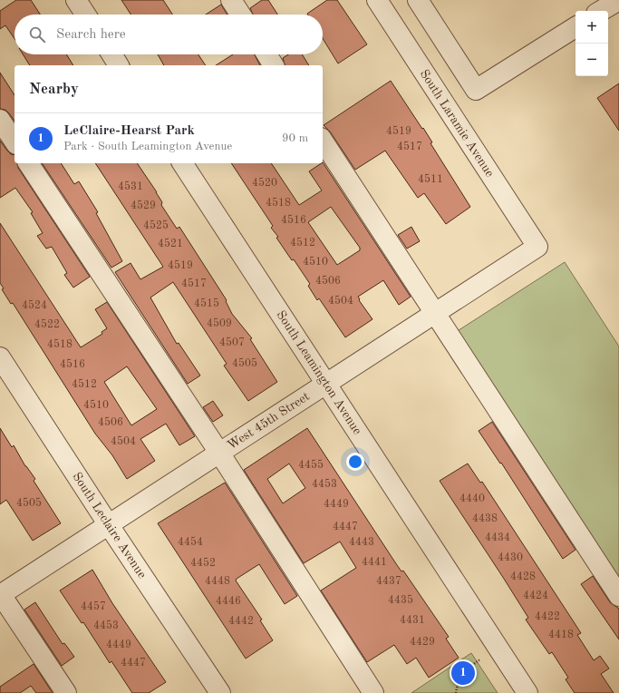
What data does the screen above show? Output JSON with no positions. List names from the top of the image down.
{
  "streets": {
    "street": [
      "South Laramie Avenue",
      "South Leamington Avenue",
      "West 45th Street",
      "South Leclaire Avenue"
    ]
  },
  "crossings": [
    ["South Laramie Avenue", "West 45th Street"],
    ["South Leamington Avenue", "West 45th Street"],
    ["West 45th Street", "South Leclaire Avenue"]
  ],
  "house_numbers": [
    "4519",
    "4517",
    "4511",
    "4520",
    "4531",
    "4518",
    "4529",
    "4516",
    "4525",
    "4512",
    "4521",
    "4510",
    "4519",
    "4506",
    "4517",
    "4504",
    "4515",
    "4524",
    "4509",
    "4522",
    "4507",
    "4518",
    "4505",
    "4516",
    "4512",
    "4510",
    "4506",
    "4504",
    "4455",
    "4453",
    "4440",
    "4505",
    "4449",
    "4438",
    "4447",
    "4434",
    "4454",
    "4443",
    "4430",
    "4441",
    "4452",
    "4428",
    "4448",
    "4437",
    "4424",
    "4435",
    "4446",
    "4457",
    "4422",
    "4431",
    "4442",
    "4453",
    "4418",
    "4429",
    "4449",
    "4447"
  ],
  "page": {
    "map_buttons": ["+", "−"],
    "search": "Search here",
    "heading": "Nearby",
    "list": [
      {
        "mark": "1",
        "name": "LeClaire-Hearst Park",
        "note": "Park · South Leamington Avenue",
        "value": "90 m"
      }
    ],
    "pins": "1"
  }
}
